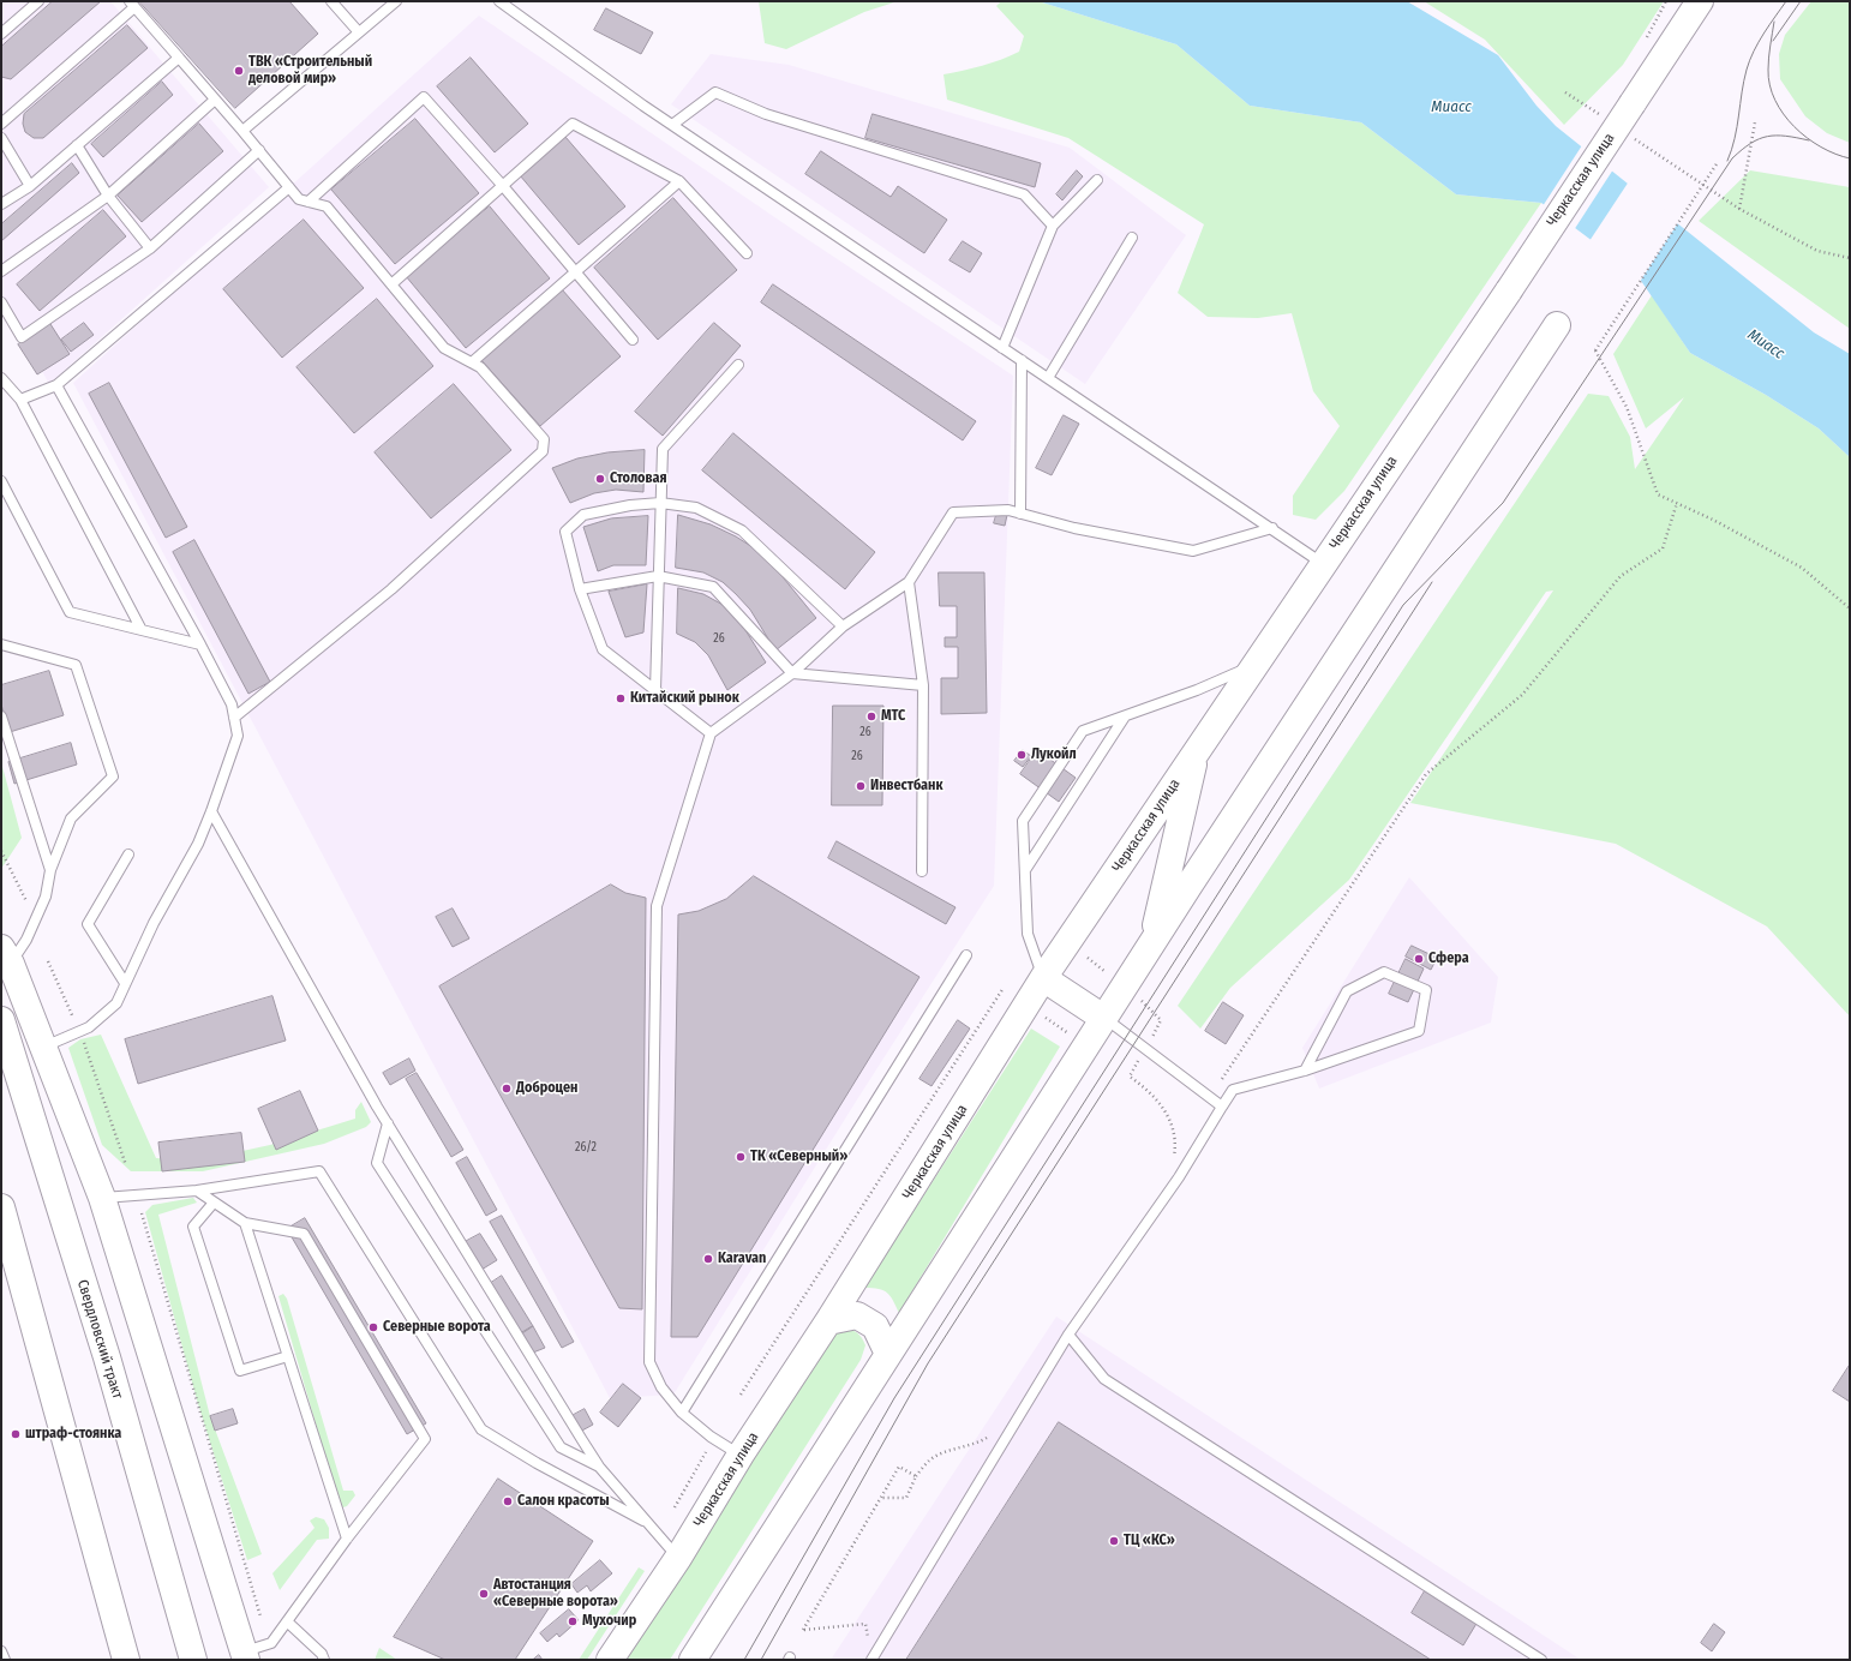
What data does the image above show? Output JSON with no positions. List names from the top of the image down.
{
  "streets": {
    "main road": ["Черкасская улица", "Свердловский тракт"]
  },
  "water": ["Миасс"],
  "places": [
    "ТВК «Строительный деловой мир»",
    "Столовая",
    "Китайский рынок",
    "МТС",
    "Лукойл",
    "Инвестбанк",
    "Сфера",
    "Доброцен",
    "ТК «Северный»",
    "Karavan",
    "Северные ворота",
    "штраф-стоянка",
    "Салон красоты",
    "ТЦ «КС»",
    "Автостанция «Северные ворота»",
    "Мухочир"
  ],
  "house_numbers": [
    "26",
    "26",
    "26",
    "26/2"
  ]
}
